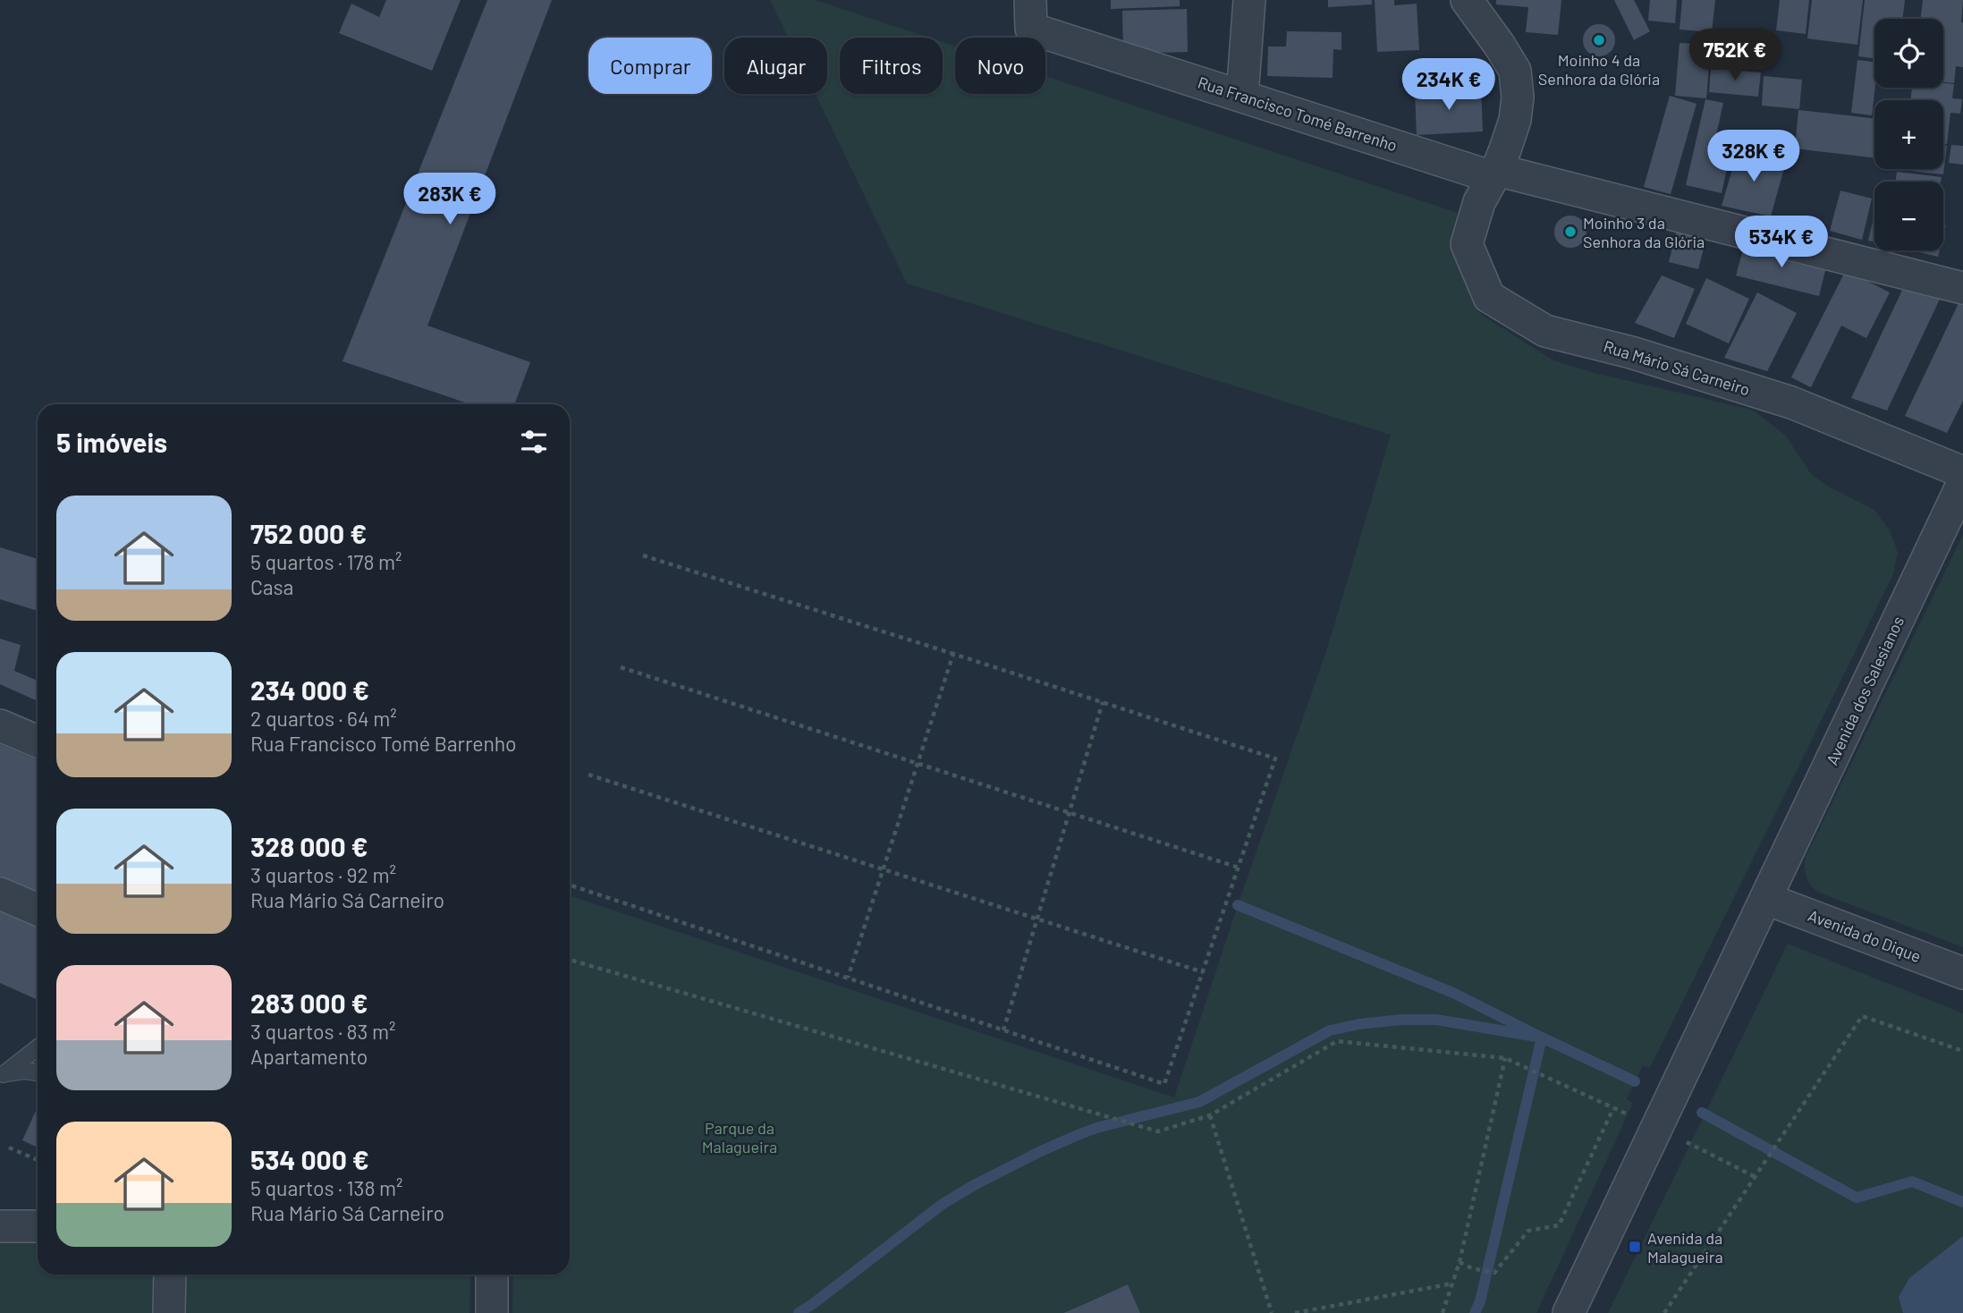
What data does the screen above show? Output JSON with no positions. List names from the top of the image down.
{
  "streets": {
    "street": [
      "Rua Francisco Tomé Barrenho",
      "Rua Mário Sá Carneiro",
      "Avenida dos Salesianos",
      "Avenida do Dique"
    ]
  },
  "crossings": [
    ["Rua Francisco Tomé Barrenho", "Rua Mário Sá Carneiro"],
    ["Avenida dos Salesianos", "Avenida do Dique"]
  ],
  "parks": ["Parque da Malagueira"],
  "places": {
    "other": ["Moinho 4 da Senhora da Glória", "Moinho 3 da Senhora da Glória"],
    "transit": ["Avenida da Malagueira"]
  },
  "page": {
    "map_buttons": ["+", "−"],
    "price": [
      "752K €",
      "234K €",
      "328K €",
      "283K €",
      "534K €"
    ],
    "chip": [
      "Comprar",
      "Alugar",
      "Filtros",
      "Novo"
    ],
    "heading": "5 imóveis",
    "list": [
      {
        "name": "752 000 €",
        "note": "5 quartos · 178 m² · Casa"
      },
      {
        "name": "234 000 €",
        "note": "2 quartos · 64 m² · Rua Francisco Tomé Barrenho"
      },
      {
        "name": "328 000 €",
        "note": "3 quartos · 92 m² · Rua Mário Sá Carneiro"
      },
      {
        "name": "283 000 €",
        "note": "3 quartos · 83 m² · Apartamento"
      },
      {
        "name": "534 000 €",
        "note": "5 quartos · 138 m² · Rua Mário Sá Carneiro"
      }
    ]
  }
}
